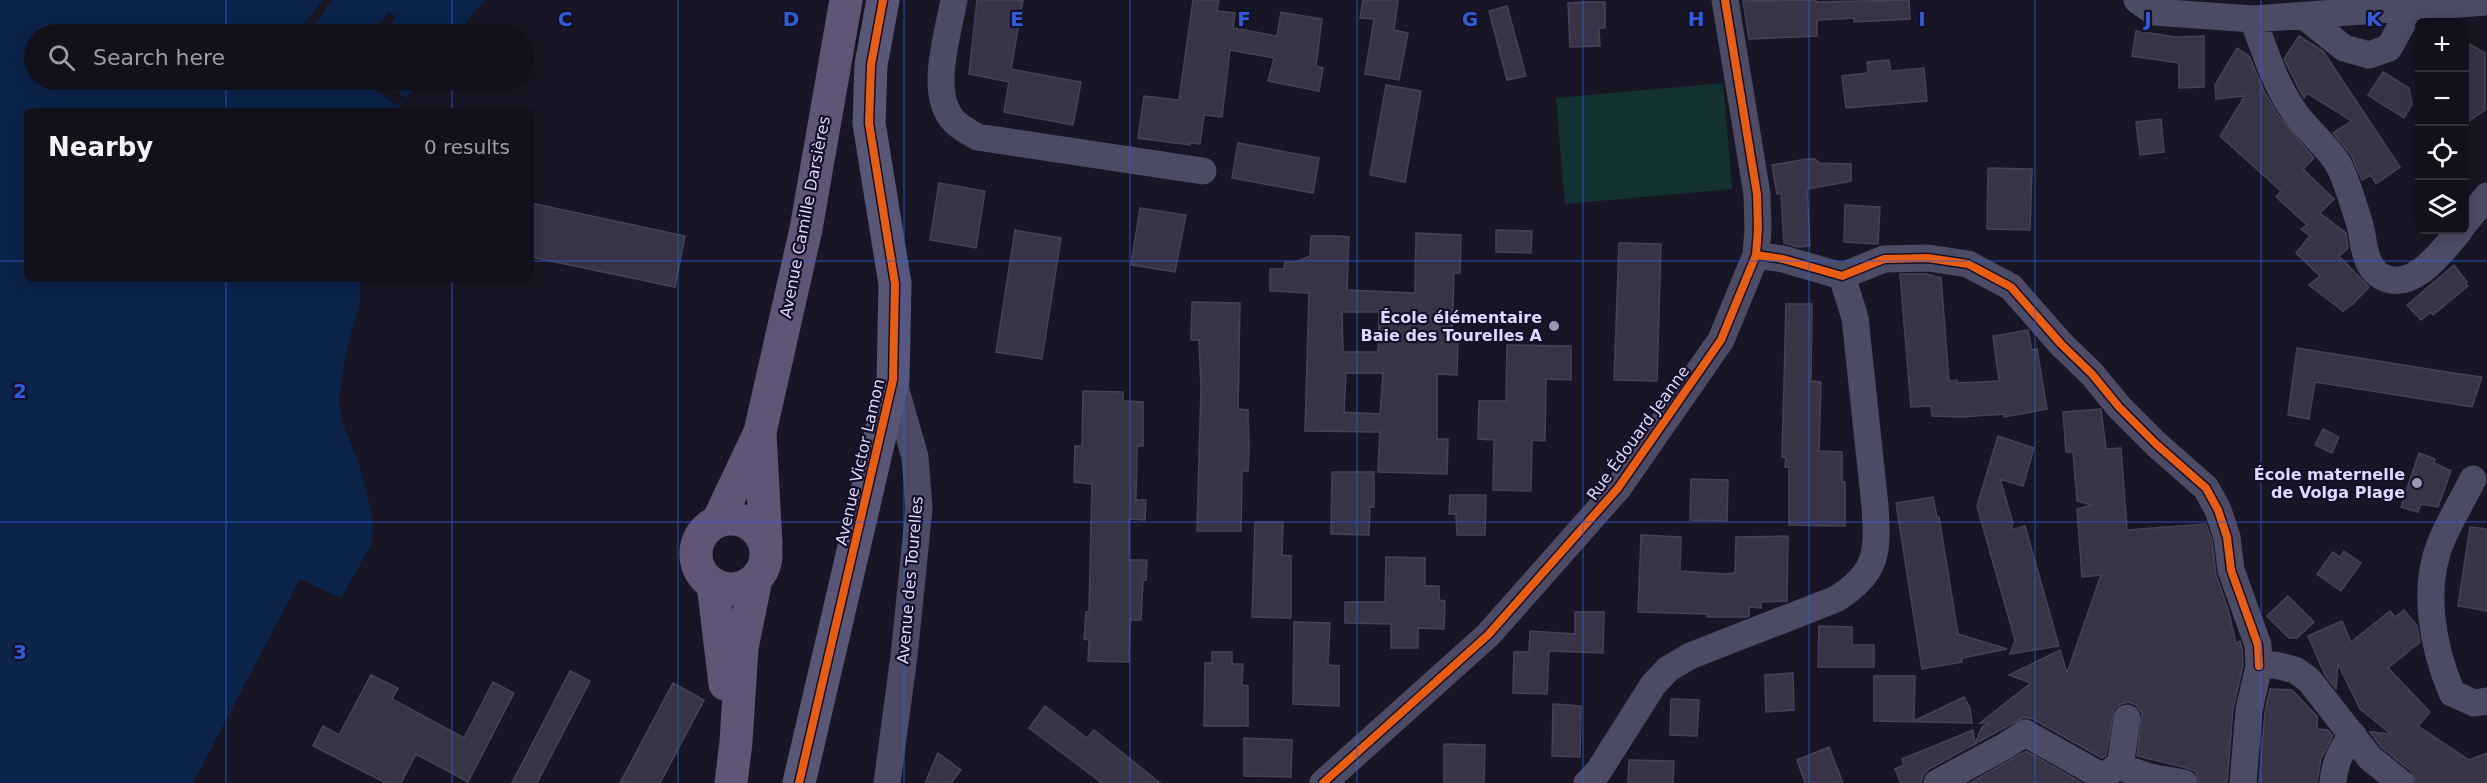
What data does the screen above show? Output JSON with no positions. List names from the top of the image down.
{
  "streets": {
    "main road": ["Avenue Camille Darsières"],
    "street": ["Rue Édouard Jeanne", "Avenue Victor Lamon", "Avenue des Tourelles"]
  },
  "crossings": [
    ["Avenue Victor Lamon", "Avenue des Tourelles"]
  ],
  "places": ["École élémentaire Baie des Tourelles A", "École maternelle de Volga Plage"],
  "page": {
    "map_buttons": ["+", "−"],
    "search": "Search here",
    "heading": ["Nearby", "0 results"]
  },
  "grid": {
    "columns": [
      "C",
      "D",
      "E",
      "F",
      "G",
      "H",
      "I",
      "J",
      "K"
    ],
    "rows": ["2", "3"]
  }
}
